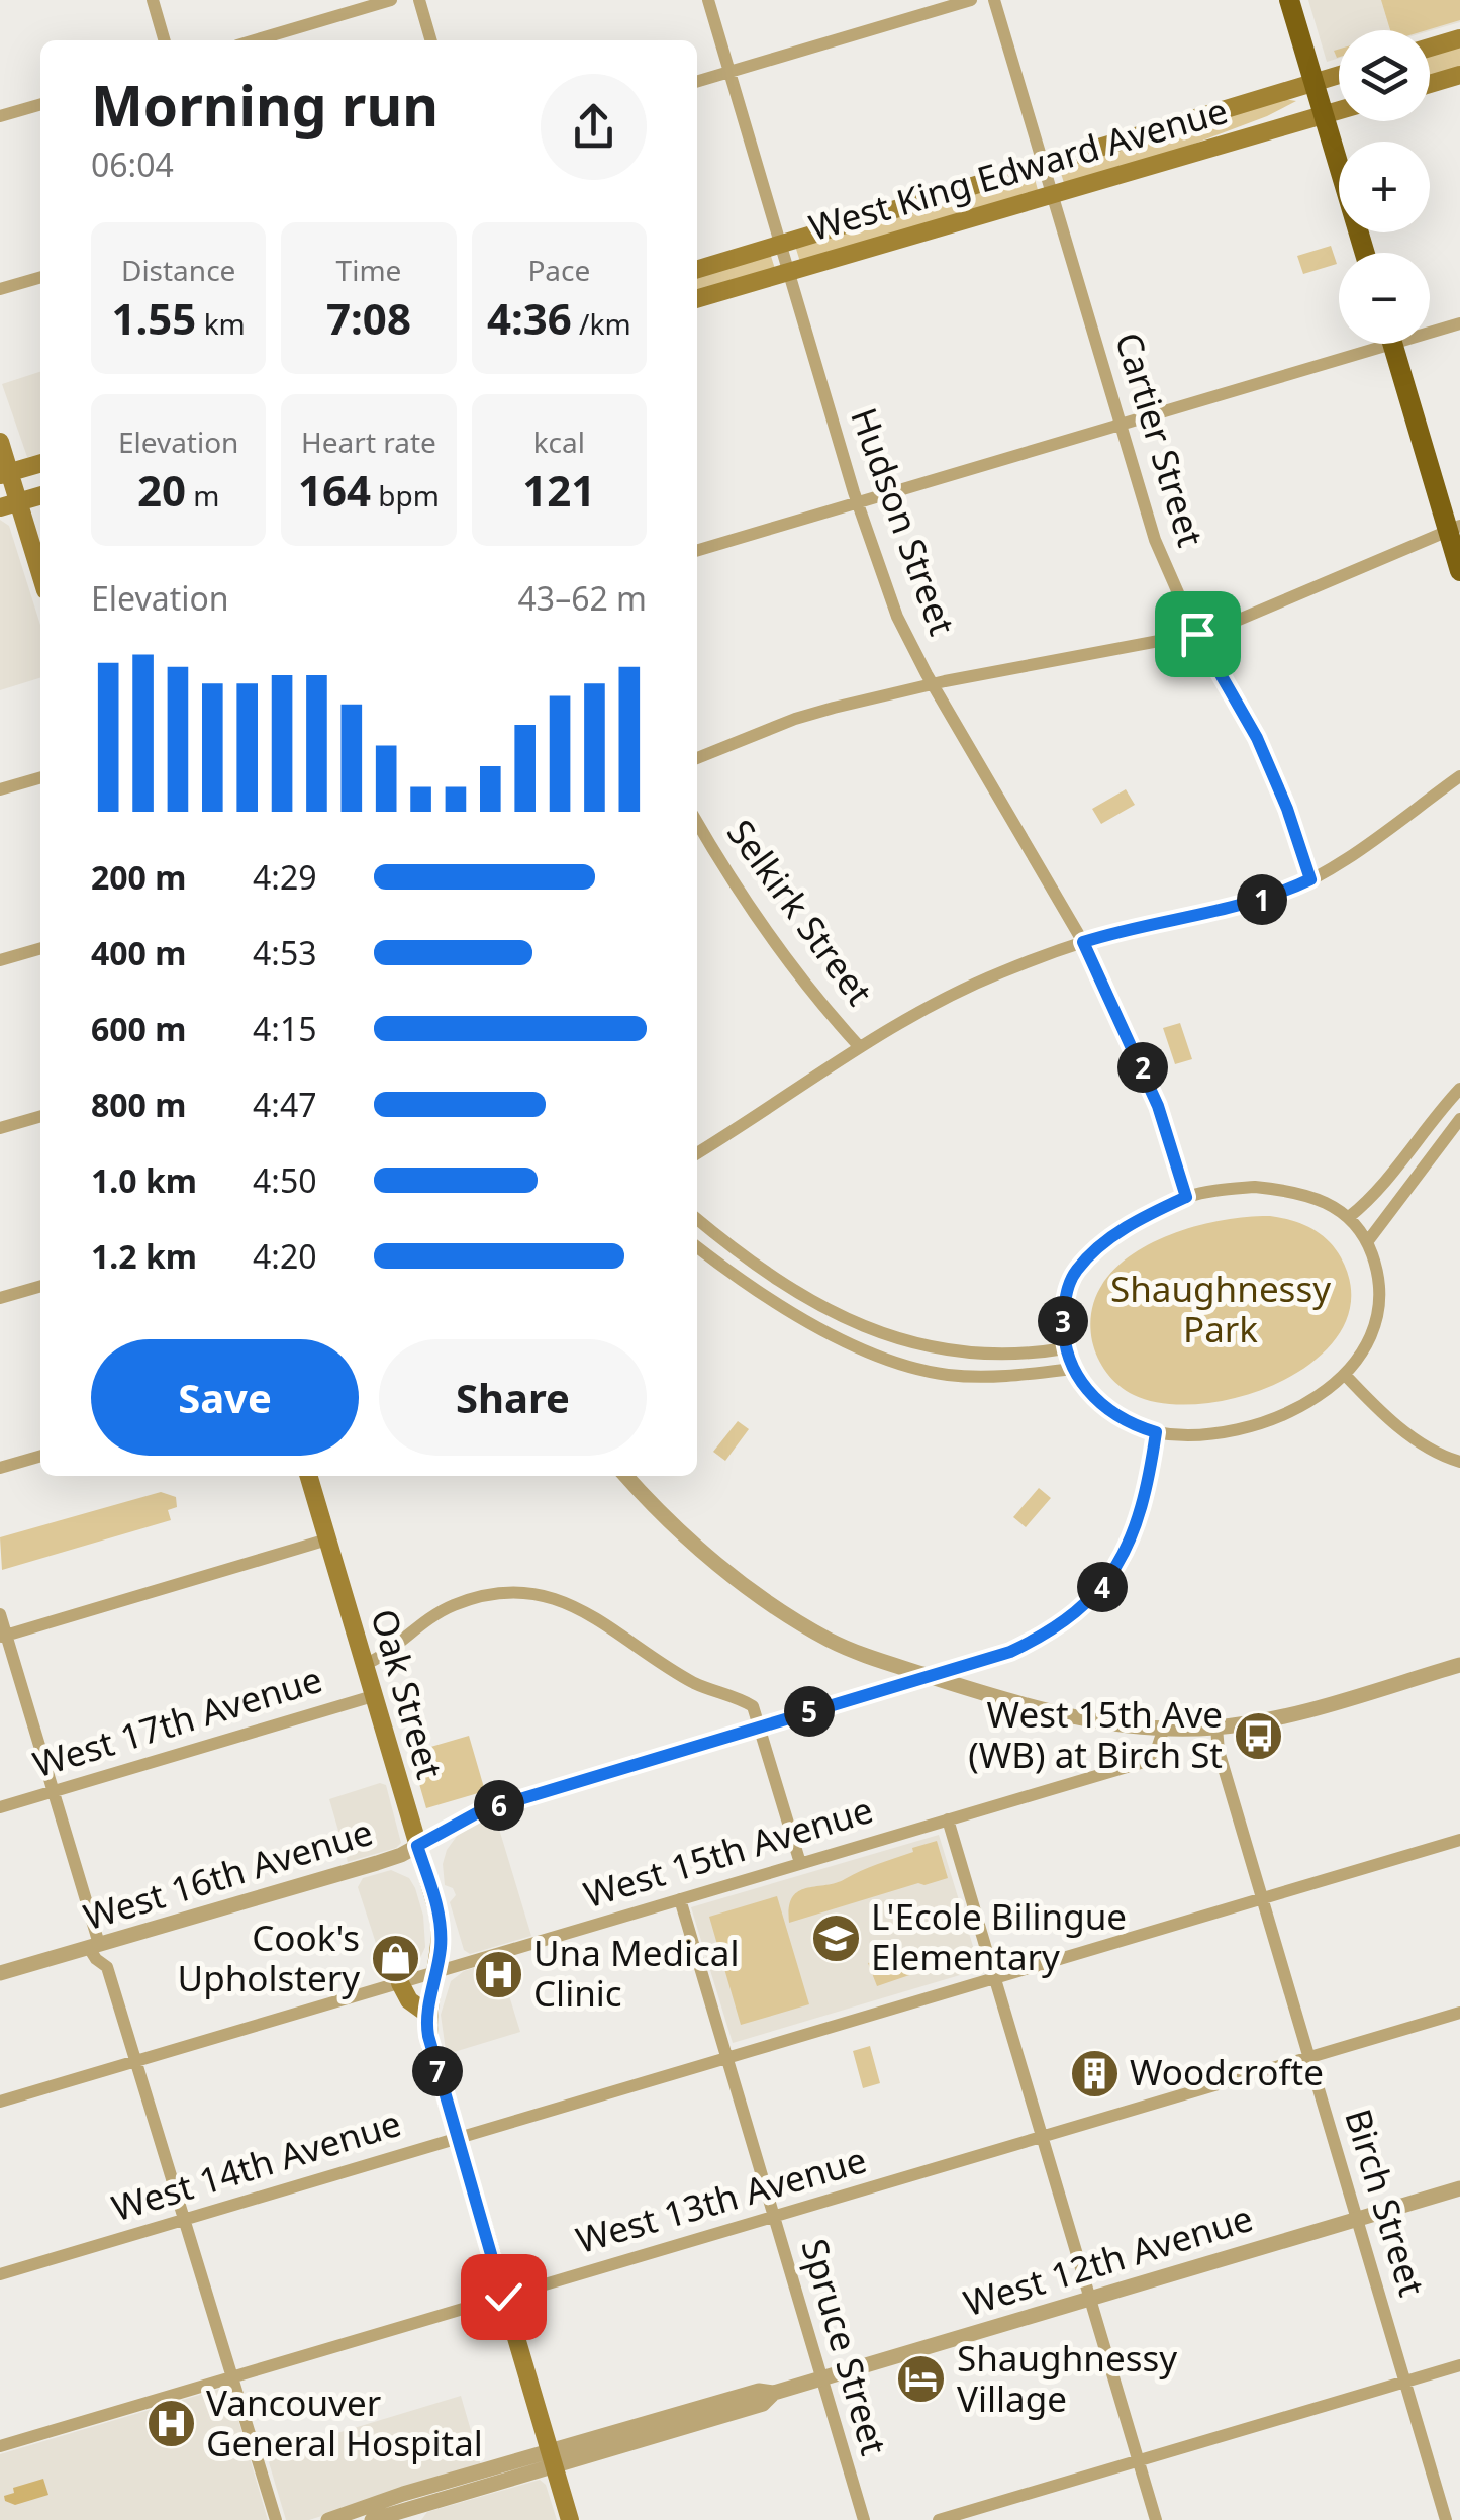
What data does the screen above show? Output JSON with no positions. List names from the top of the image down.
{
  "streets": {
    "main road": ["West King Edward Avenue", "Oak Street"],
    "street": [
      "Cartier Street",
      "Hudson Street",
      "Selkirk Street",
      "West 17th Avenue",
      "West 15th Avenue",
      "West 16th Avenue",
      "West 14th Avenue",
      "West 13th Avenue",
      "Birch Street",
      "West 12th Avenue",
      "Spruce Street"
    ]
  },
  "crossings": [
    ["West King Edward Avenue", "Cartier Street"],
    ["West King Edward Avenue", "Hudson Street"],
    ["Oak Street", "West 17th Avenue"],
    ["Oak Street", "West 15th Avenue"],
    ["Oak Street", "West 16th Avenue"],
    ["Oak Street", "West 14th Avenue"],
    ["Oak Street", "West 13th Avenue"],
    ["Oak Street", "West 12th Avenue"],
    ["West 15th Avenue", "Spruce Street"],
    ["West 14th Avenue", "Birch Street"],
    ["West 14th Avenue", "Spruce Street"],
    ["West 13th Avenue", "Birch Street"],
    ["West 13th Avenue", "Spruce Street"],
    ["Birch Street", "West 12th Avenue"],
    ["West 12th Avenue", "Spruce Street"]
  ],
  "parks": ["Shaughnessy Park"],
  "places": {
    "bus stop": ["West 15th Ave (WB) at Birch St"],
    "school or university": ["L'Ecole Bilingue Elementary"],
    "shop": ["Cook's Upholstery"],
    "hospital": ["Una Medical Clinic", "Vancouver General Hospital"],
    "building": ["Woodcrofte"],
    "hotel": ["Shaughnessy Village"]
  },
  "page": {
    "map_buttons": ["+", "−"],
    "heading": ["Morning run", "06:04"],
    "stats": [
      ["Distance", "1.55 km"],
      ["Time", "7:08"],
      ["Pace", "4:36 /km"],
      ["Elevation", "20 m"],
      ["Heart rate", "164 bpm"],
      ["kcal", "121"]
    ],
    "chart": ["Elevation", "43–62 m"],
    "list": [
      {
        "name": "200 m",
        "note": "4:29"
      },
      {
        "name": "400 m",
        "note": "4:53"
      },
      {
        "name": "600 m",
        "note": "4:15"
      },
      {
        "name": "800 m",
        "note": "4:47"
      },
      {
        "name": "1.0 km",
        "note": "4:50"
      },
      {
        "name": "1.2 km",
        "note": "4:20"
      }
    ],
    "pins": [
      "1",
      "2",
      "3",
      "4",
      "5",
      "6",
      "7"
    ],
    "buttons": ["Save", "Share"]
  }
}
